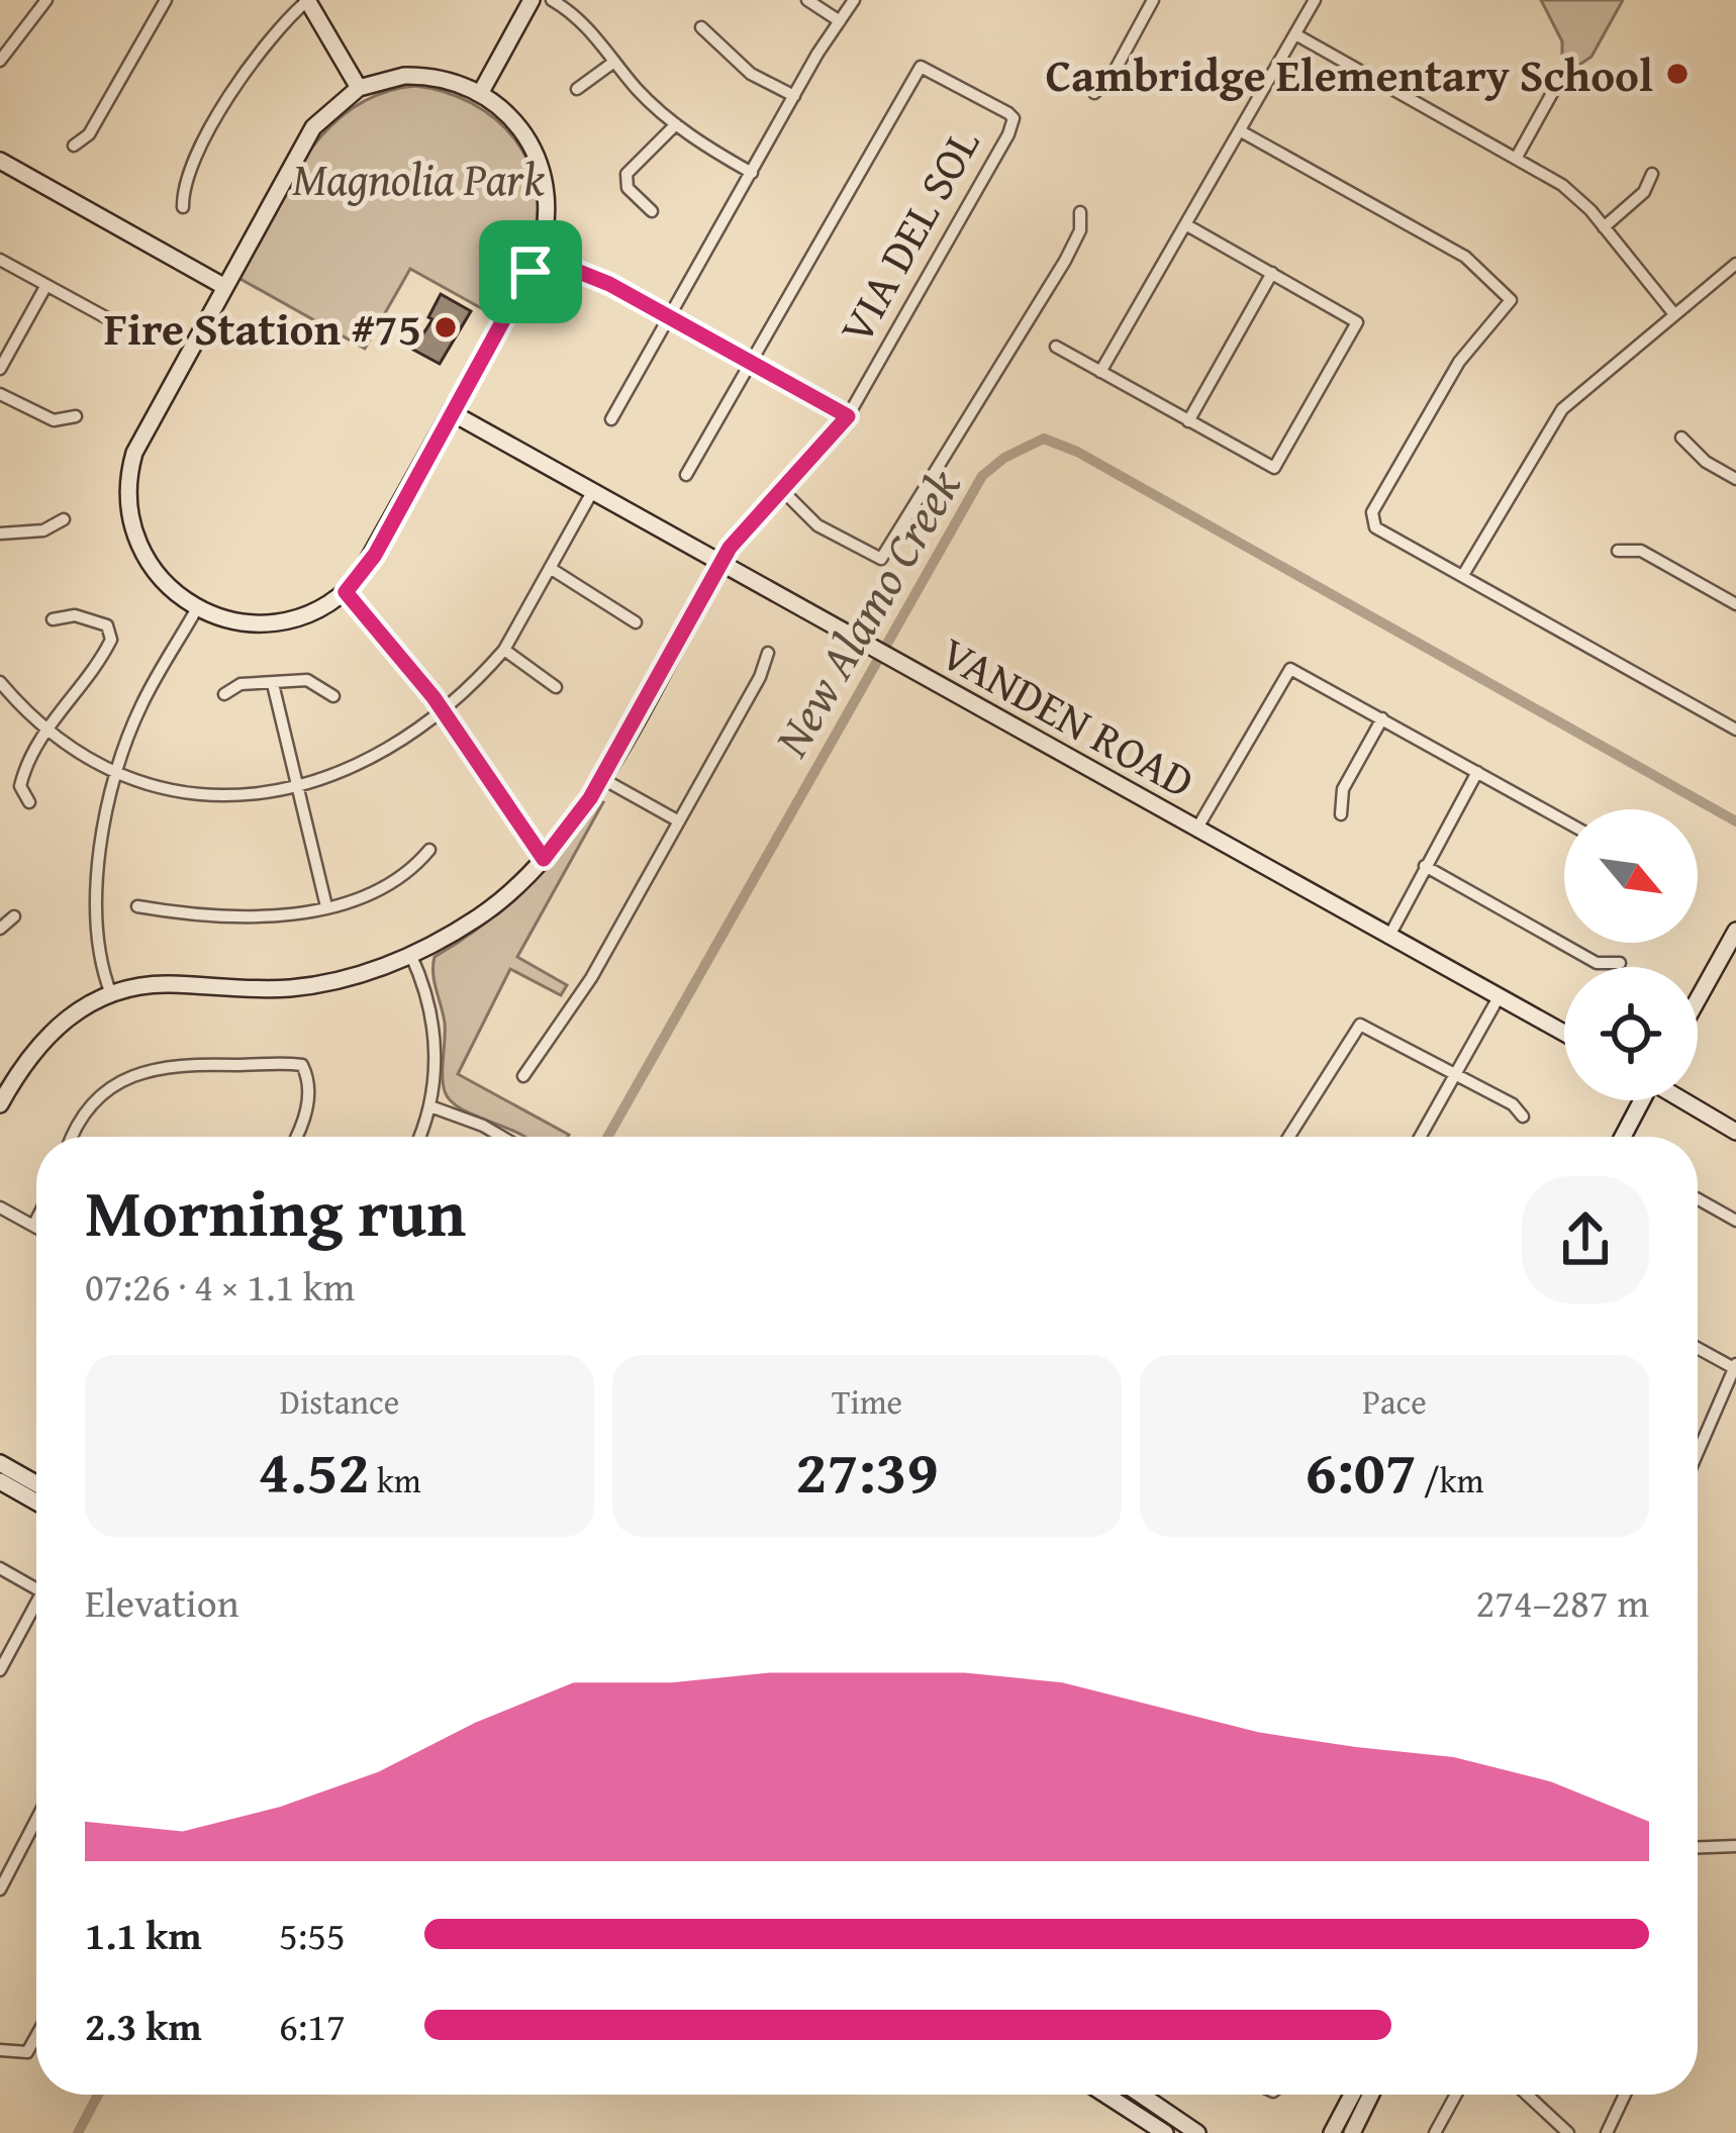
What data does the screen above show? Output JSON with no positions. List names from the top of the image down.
{
  "streets": {
    "street": ["VIA DEL SOL", "VANDEN ROAD"]
  },
  "crossings": [
    ["VIA DEL SOL", "VANDEN ROAD"]
  ],
  "water": ["New Alamo Creek"],
  "parks": ["Magnolia Park"],
  "places": ["Cambridge Elementary School", "Fire Station #75"],
  "north": "bottom right",
  "page": {
    "heading": ["Morning run", "07:26 · 4 × 1.1 km"],
    "stats": [
      ["Distance", "4.52 km"],
      ["Time", "27:39"],
      ["Pace", "6:07 /km"]
    ],
    "chart": ["Elevation", "274–287 m"],
    "list": [
      {
        "name": "1.1 km",
        "note": "5:55"
      },
      {
        "name": "2.3 km",
        "note": "6:17"
      }
    ]
  }
}
